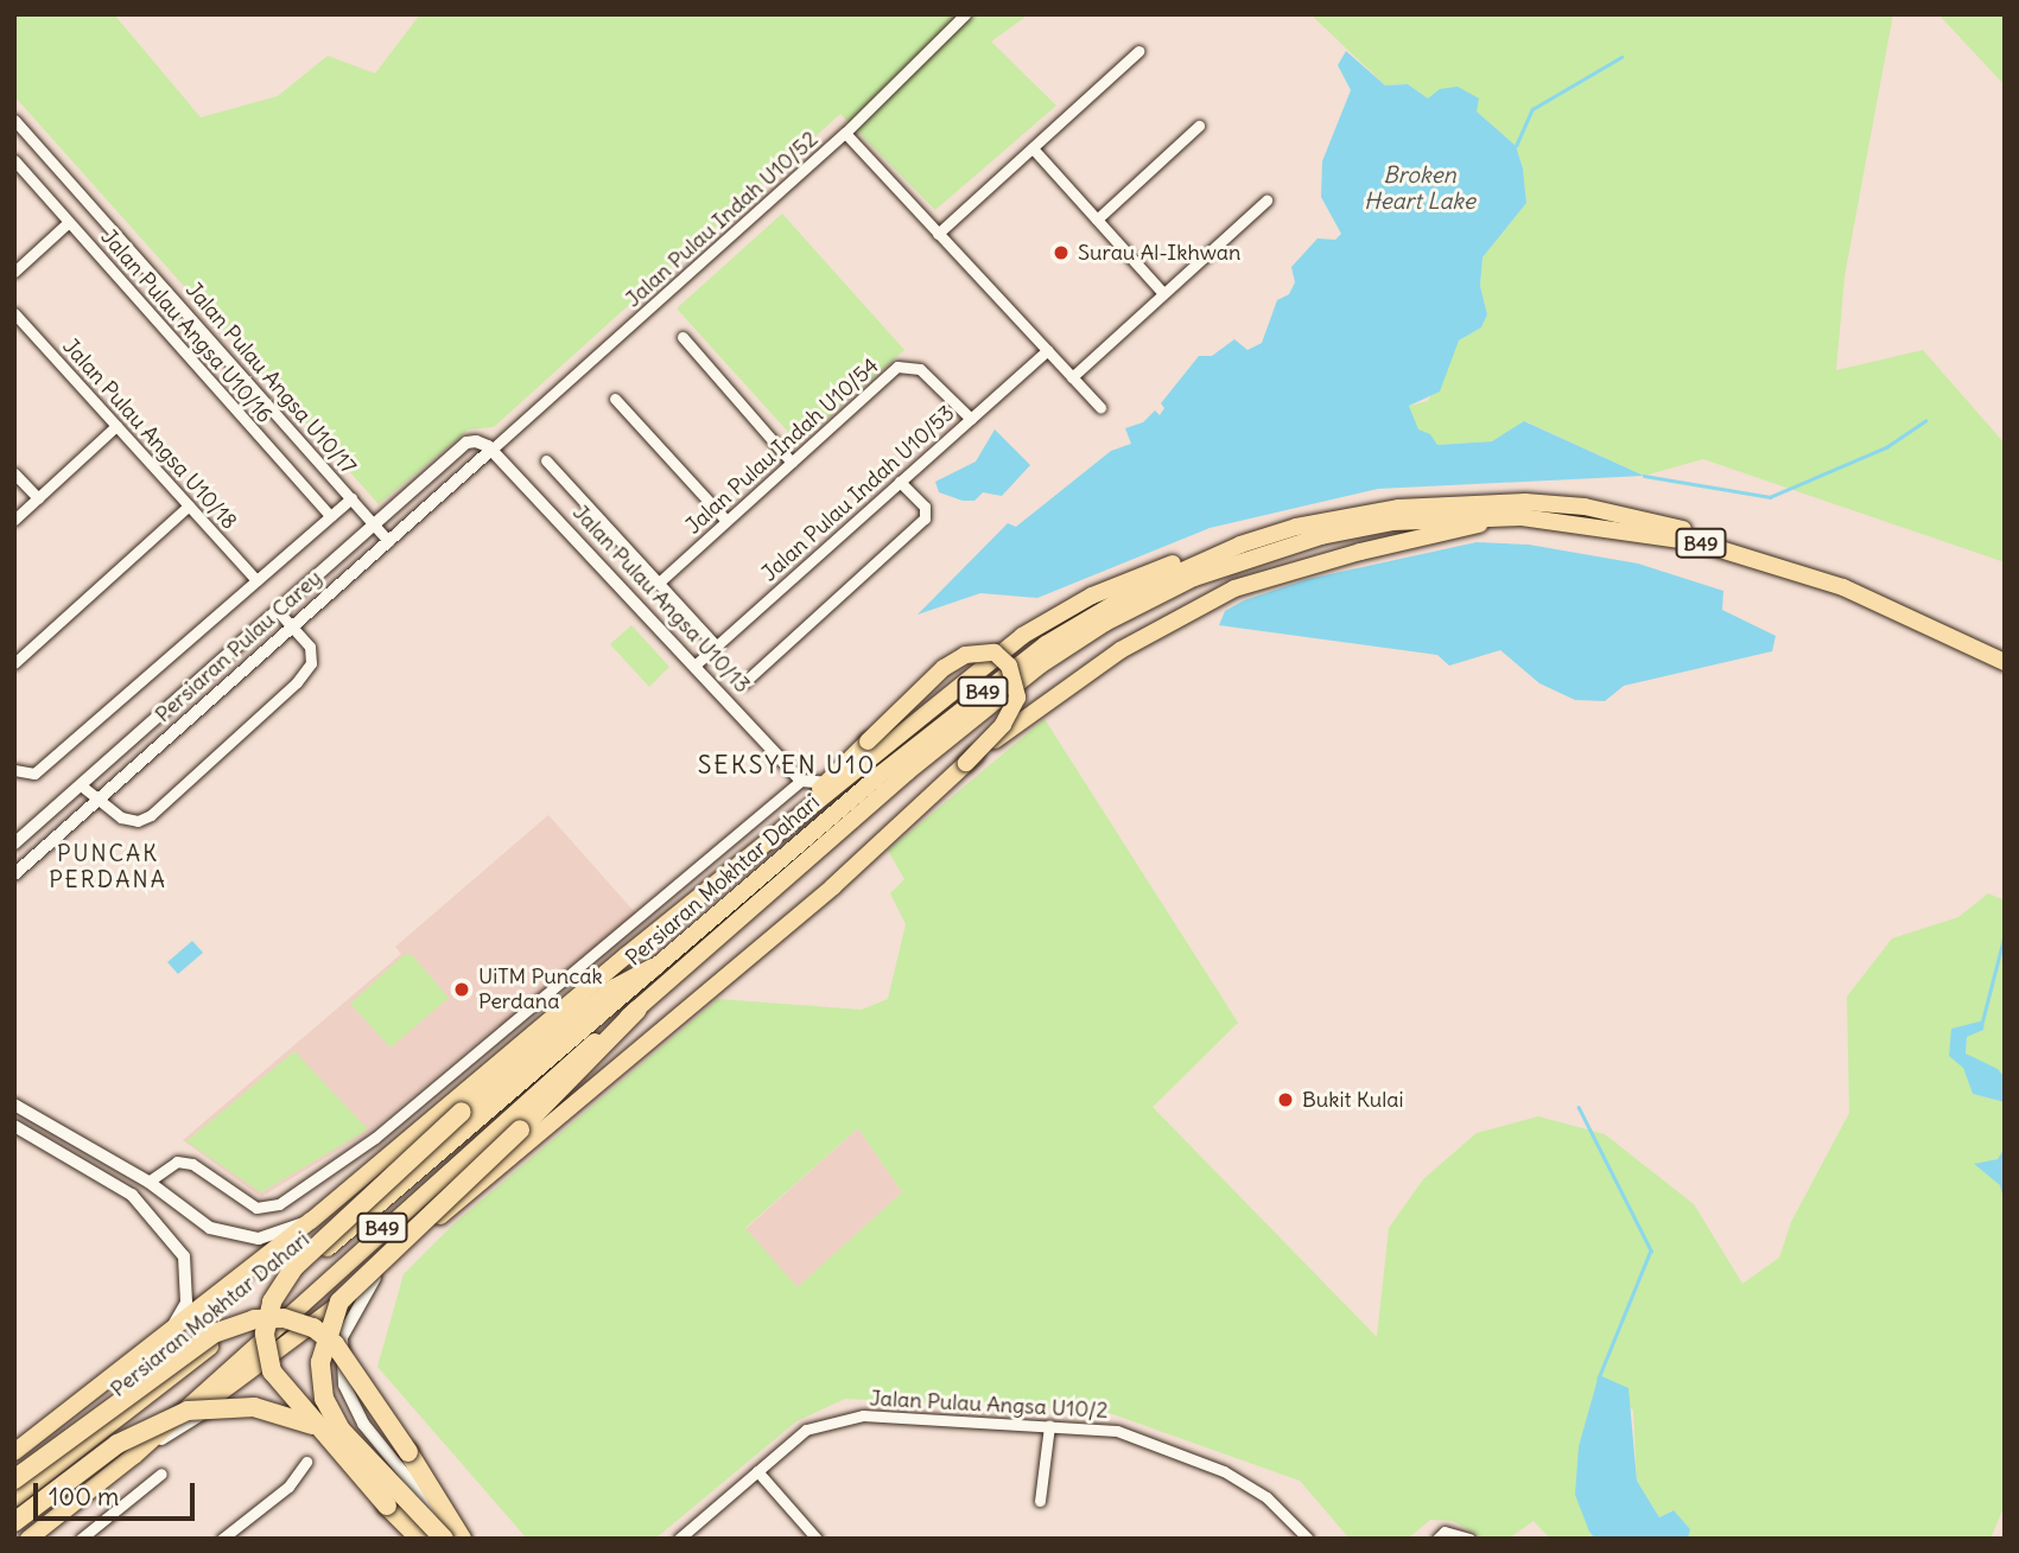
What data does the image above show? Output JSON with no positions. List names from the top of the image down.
{
  "streets": {
    "main road": ["B49", "Persiaran Mokhtar Dahari"],
    "street": [
      "Jalan Pulau Indah U10/52",
      "Jalan Pulau Angsa U10/16",
      "Jalan Pulau Angsa U10/17",
      "Jalan Pulau Angsa U10/18",
      "Jalan Pulau Indah U10/54",
      "Jalan Pulau Indah U10/53",
      "Jalan Pulau Angsa U10/13",
      "Persiaran Pulau Carey",
      "Jalan Pulau Angsa U10/2"
    ]
  },
  "crossings": [
    ["Jalan Pulau Indah U10/52", "Jalan Pulau Indah U10/53"],
    ["Jalan Pulau Indah U10/52", "Jalan Pulau Angsa U10/13"],
    ["Jalan Pulau Indah U10/52", "Persiaran Pulau Carey"],
    ["Jalan Pulau Angsa U10/16", "Jalan Pulau Angsa U10/17"],
    ["Jalan Pulau Angsa U10/17", "Jalan Pulau Angsa U10/18"],
    ["Jalan Pulau Indah U10/54", "Jalan Pulau Indah U10/53"],
    ["Jalan Pulau Indah U10/53", "Jalan Pulau Angsa U10/13"],
    ["B49", "Persiaran Mokhtar Dahari"],
    ["Jalan Pulau Angsa U10/13", "Persiaran Pulau Carey"]
  ],
  "districts": ["SEKSYEN U10", "PUNCAK PERDANA"],
  "water": ["Broken Heart Lake"],
  "places": ["Surau Al-Ikhwan", "UiTM Puncak Perdana", "Bukit Kulai"],
  "scale_bar": "100 m"
}
